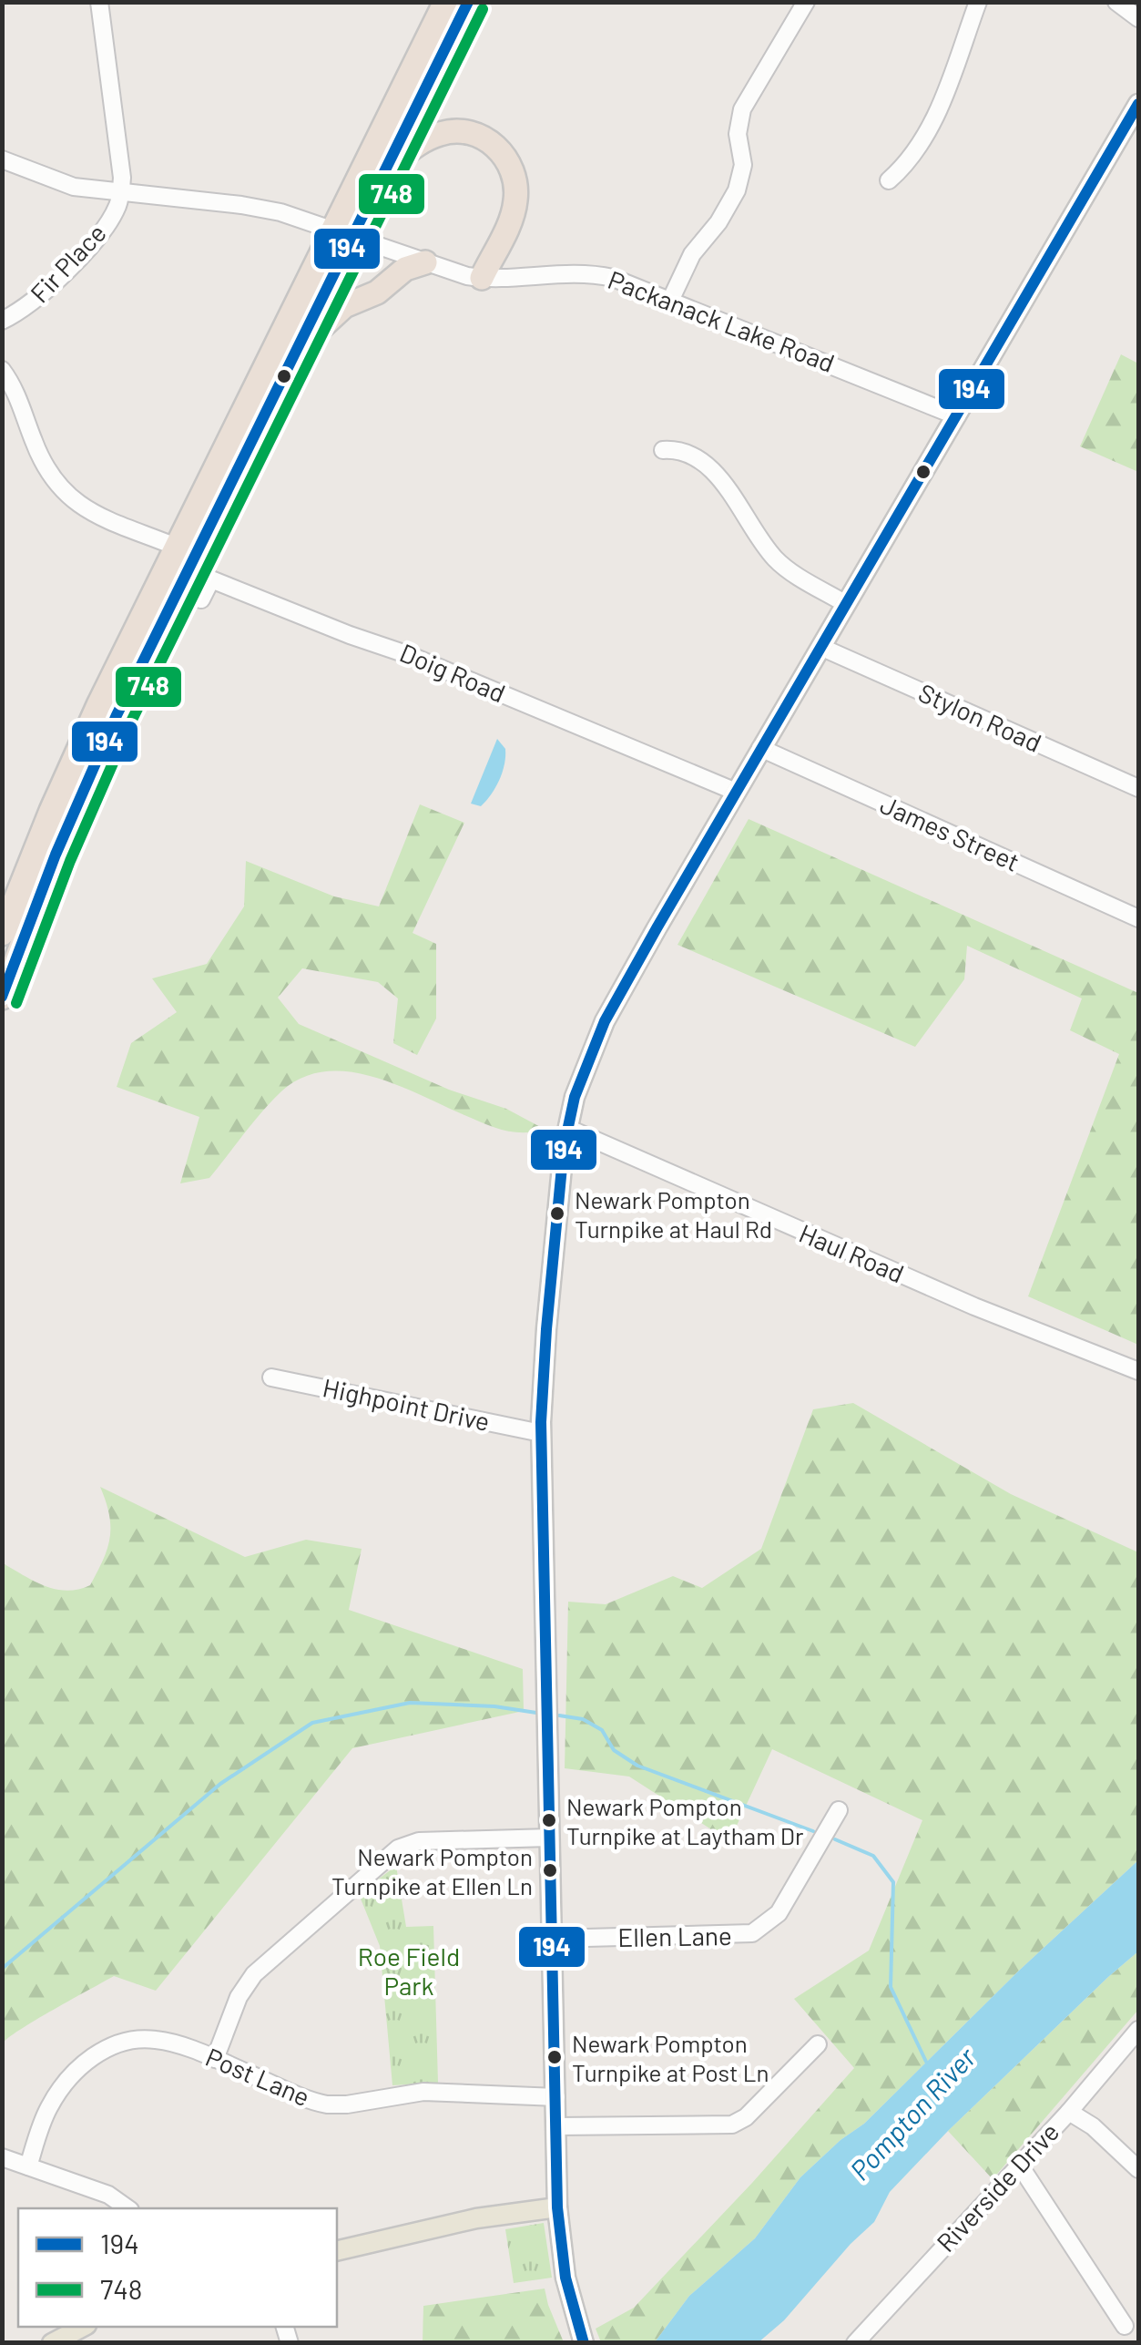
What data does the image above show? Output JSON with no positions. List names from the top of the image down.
{
  "streets": {
    "street": [
      "Fir Place",
      "Packanack Lake Road",
      "Doig Road",
      "Stylon Road",
      "James Street",
      "Haul Road",
      "Highpoint Drive",
      "Ellen Lane",
      "Post Lane",
      "Riverside Drive"
    ]
  },
  "crossings": [
    ["Fir Place", "Packanack Lake Road"]
  ],
  "water": ["Pompton River"],
  "parks": ["Roe Field Park"],
  "places": [
    "Newark Pompton Turnpike at Haul Rd",
    "Newark Pompton Turnpike at Laytham Dr",
    "Newark Pompton Turnpike at Ellen Ln",
    "Newark Pompton Turnpike at Post Ln"
  ],
  "lines": ["transit line 194", "transit line 748"],
  "legend": ["194", "748"]
}
